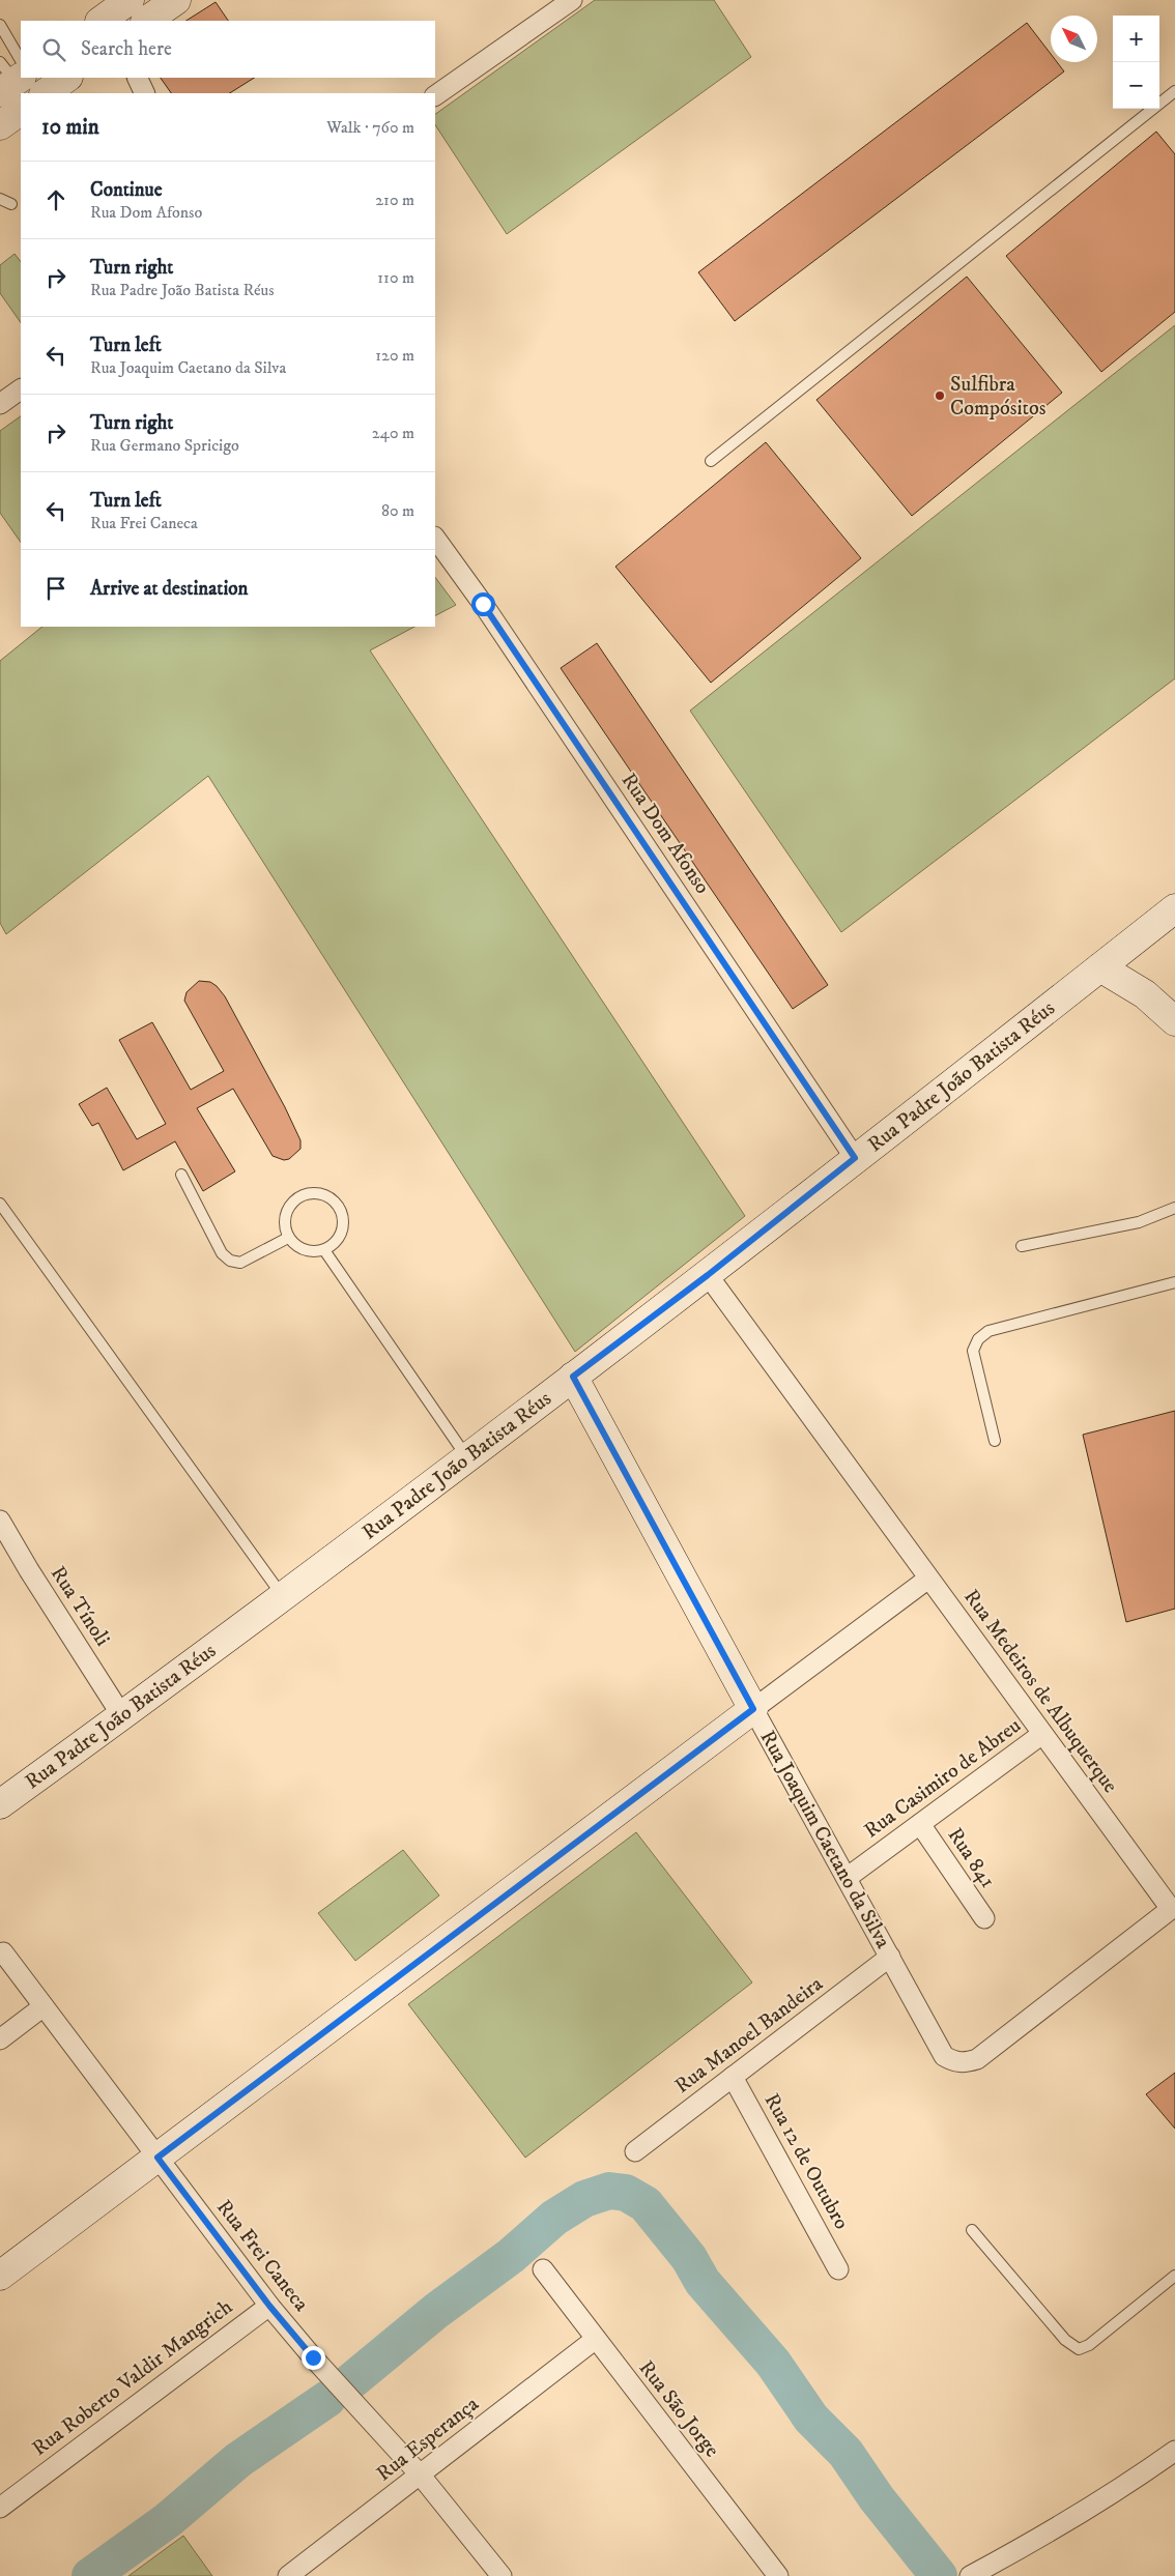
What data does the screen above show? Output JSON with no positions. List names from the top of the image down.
{
  "streets": {
    "main road": ["Rua Padre João Batista Réus", "Rua Joaquim Caetano da Silva"],
    "street": [
      "Rua Dom Afonso",
      "Rua Tínoli",
      "Rua Medeiros de Albuquerque",
      "Rua Casimiro de Abreu",
      "Rua 841",
      "Rua Manoel Bandeira",
      "Rua 12 de Outubro",
      "Rua Frei Caneca",
      "Rua Roberto Valdir Mangrich",
      "Rua São Jorge",
      "Rua Esperança"
    ]
  },
  "crossings": [
    ["Rua Dom Afonso", "Rua Padre João Batista Réus"],
    ["Rua Padre João Batista Réus", "Rua Tínoli"],
    ["Rua Padre João Batista Réus", "Rua Medeiros de Albuquerque"],
    ["Rua Padre João Batista Réus", "Rua Joaquim Caetano da Silva"],
    ["Rua Medeiros de Albuquerque", "Rua Casimiro de Abreu"],
    ["Rua Medeiros de Albuquerque", "Rua Joaquim Caetano da Silva"],
    ["Rua Casimiro de Abreu", "Rua Joaquim Caetano da Silva"],
    ["Rua Casimiro de Abreu", "Rua 841"],
    ["Rua Joaquim Caetano da Silva", "Rua Manoel Bandeira"],
    ["Rua Manoel Bandeira", "Rua 12 de Outubro"],
    ["Rua Frei Caneca", "Rua Roberto Valdir Mangrich"],
    ["Rua Frei Caneca", "Rua Esperança"],
    ["Rua São Jorge", "Rua Esperança"]
  ],
  "places": ["Sulfibra Compósitos"],
  "north": "top left",
  "page": {
    "map_buttons": ["+", "−"],
    "search": "Search here",
    "heading": ["10 min", "Walk · 760 m"],
    "list": [
      ["Continue", "Rua Dom Afonso", "210 m"],
      ["Turn right", "Rua Padre João Batista Réus", "110 m"],
      ["Turn left", "Rua Joaquim Caetano da Silva", "120 m"],
      ["Turn right", "Rua Germano Spricigo", "240 m"],
      ["Turn left", "Rua Frei Caneca", "80 m"],
      "Arrive at destination"
    ]
  }
}
